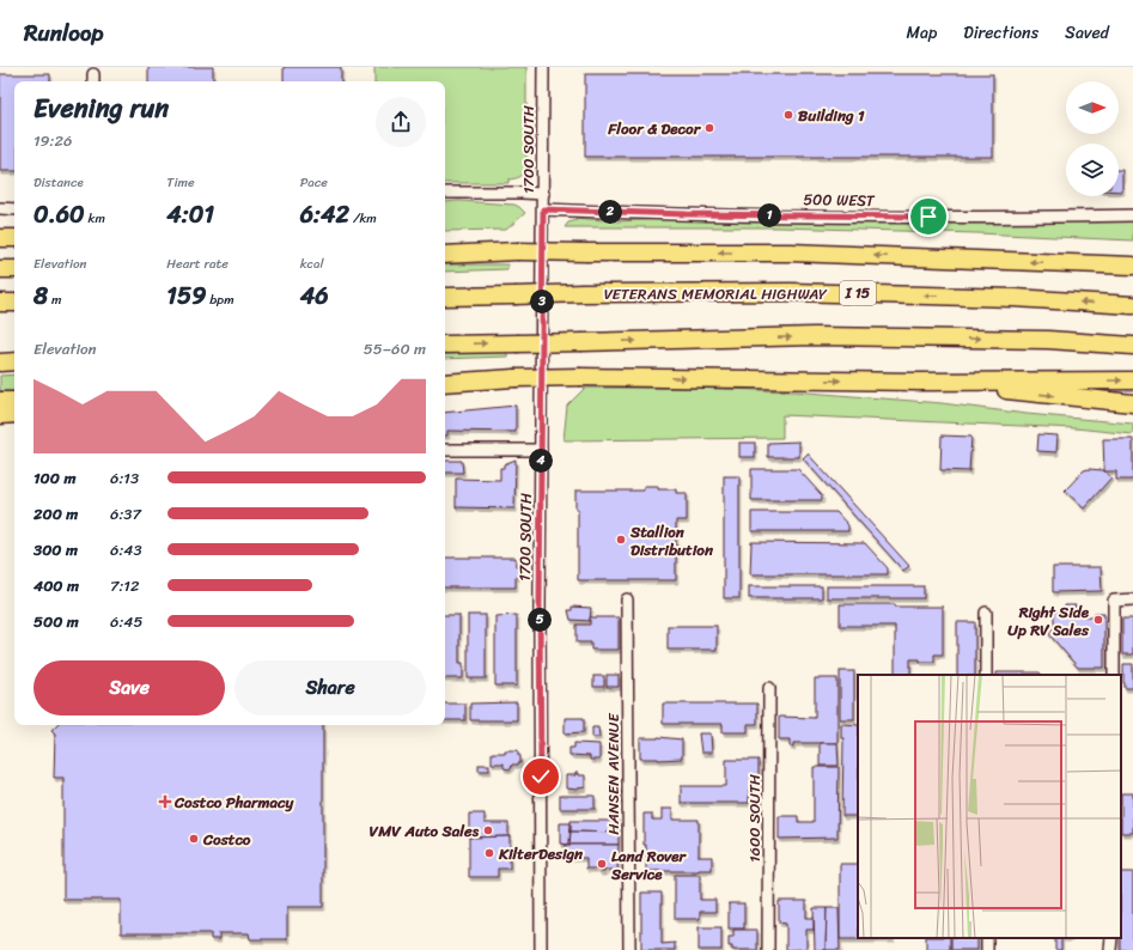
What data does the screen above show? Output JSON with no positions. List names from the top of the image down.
{
  "streets": {
    "highway": ["VETERANS MEMORIAL HIGHWAY", "I 15"],
    "street": [
      "1700 SOUTH",
      "500 WEST",
      "HANSEN AVENUE",
      "1600 SOUTH"
    ]
  },
  "crossings": [
    ["1700 SOUTH", "500 WEST"]
  ],
  "places": {
    "other": [
      "Building 1",
      "Floor & Decor",
      "Stallion Distribution",
      "Right Side Up RV Sales",
      "VMV Auto Sales",
      "Costco",
      "KilterDesign",
      "Land Rover Service"
    ],
    "health": ["Costco Pharmacy"]
  },
  "north": "right",
  "page": {
    "header": "Runloop",
    "nav": ["Map", "Directions", "Saved"],
    "heading": ["Evening run", "19:26"],
    "stats": [
      ["Distance", "0.60 km"],
      ["Time", "4:01"],
      ["Pace", "6:42 /km"],
      ["Elevation", "8 m"],
      ["Heart rate", "159 bpm"],
      ["kcal", "46"]
    ],
    "pins": [
      "2",
      "1",
      "3",
      "4",
      "5"
    ],
    "chart": ["Elevation", "55–60 m"],
    "list": [
      {
        "name": "100 m",
        "note": "6:13"
      },
      {
        "name": "200 m",
        "note": "6:37"
      },
      {
        "name": "300 m",
        "note": "6:43"
      },
      {
        "name": "400 m",
        "note": "7:12"
      },
      {
        "name": "500 m",
        "note": "6:45"
      }
    ],
    "buttons": ["Save", "Share"]
  }
}
